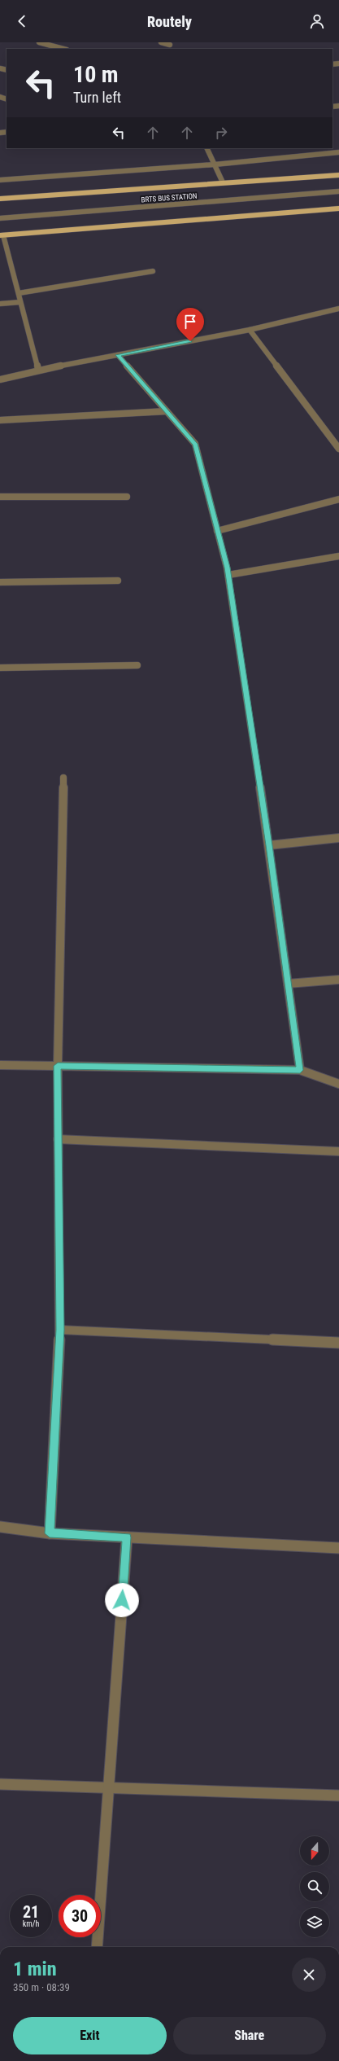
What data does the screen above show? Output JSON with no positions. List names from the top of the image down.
{
  "streets": {
    "street": ["BRTS BUS STATION"]
  },
  "north": "bottom",
  "page": {
    "header": "Routely",
    "turn": ["10 m", "Turn left"],
    "speed": "21 km/h",
    "limit": "30",
    "heading": ["1 min", "350 m · 08:39"],
    "buttons": ["Exit", "Share"]
  }
}
